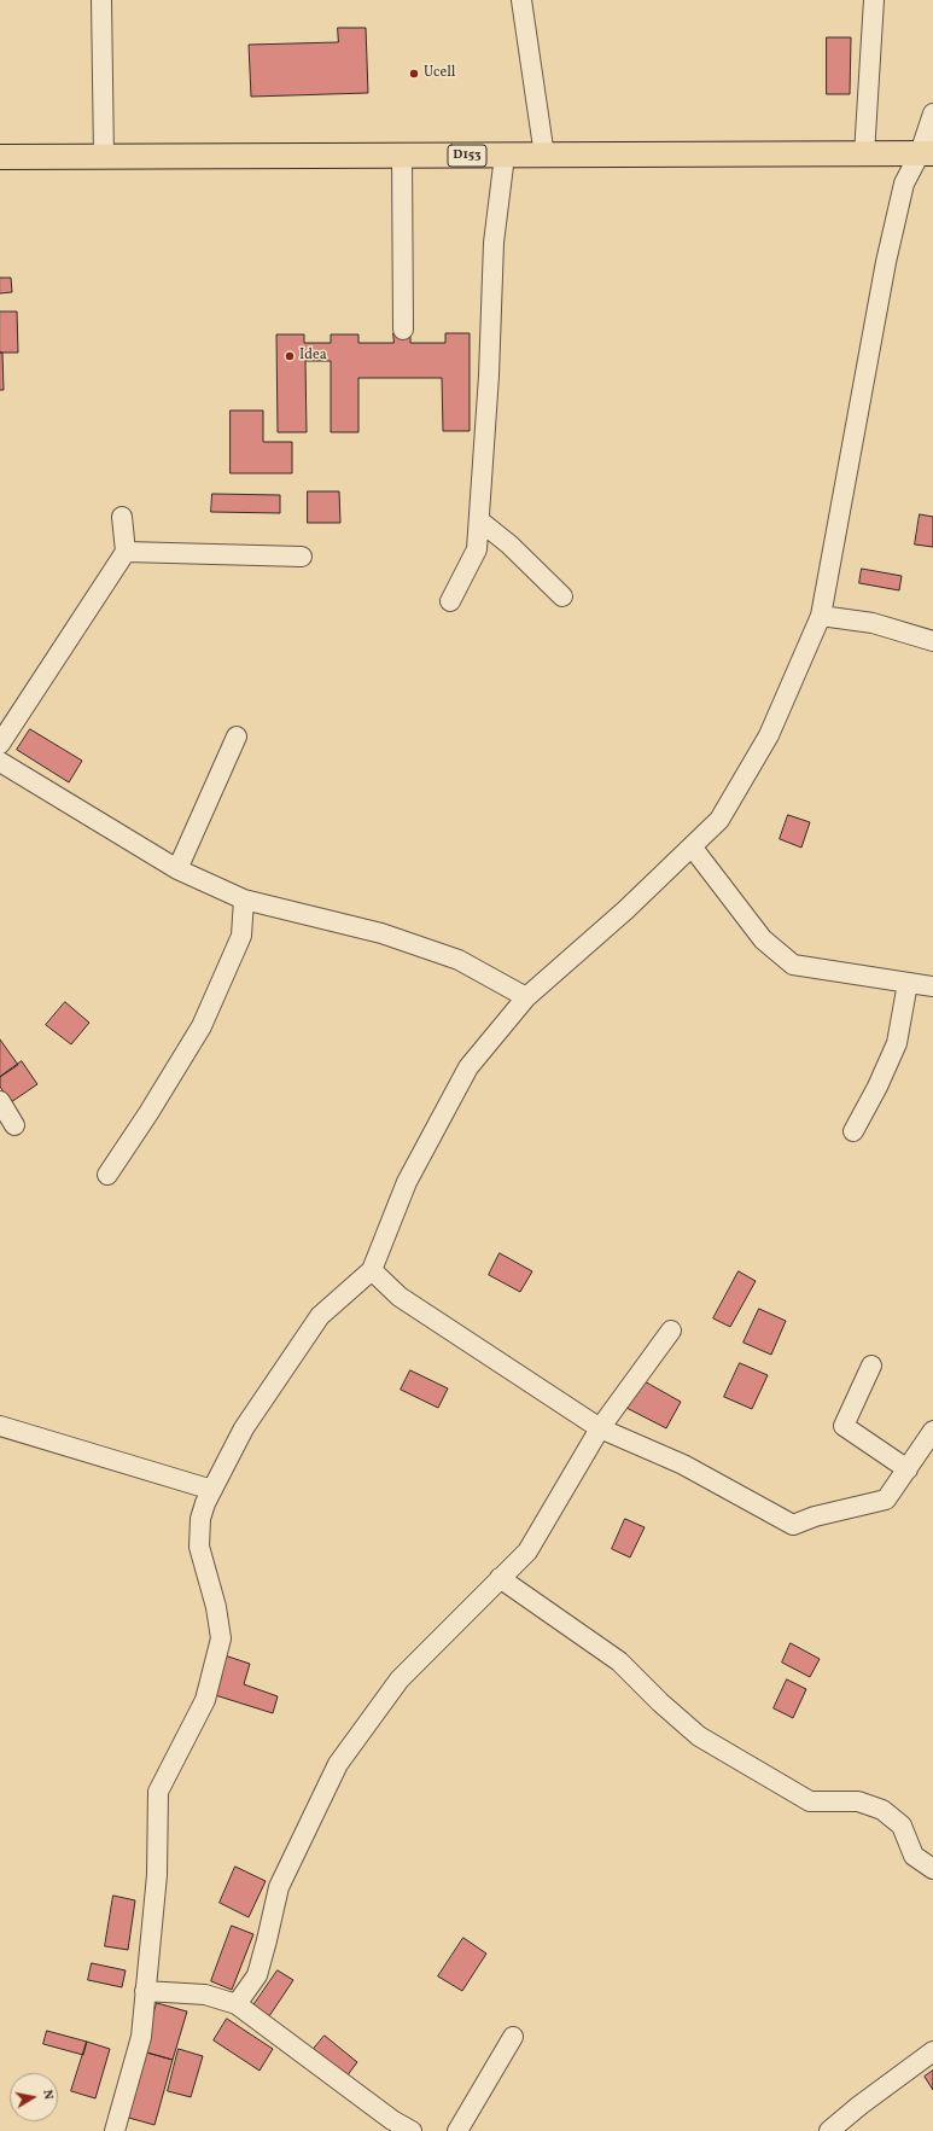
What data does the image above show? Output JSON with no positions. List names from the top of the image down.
{
  "streets": {
    "main road": ["D153"]
  },
  "places": ["Ucell", "Idea"],
  "north": "right"
}
